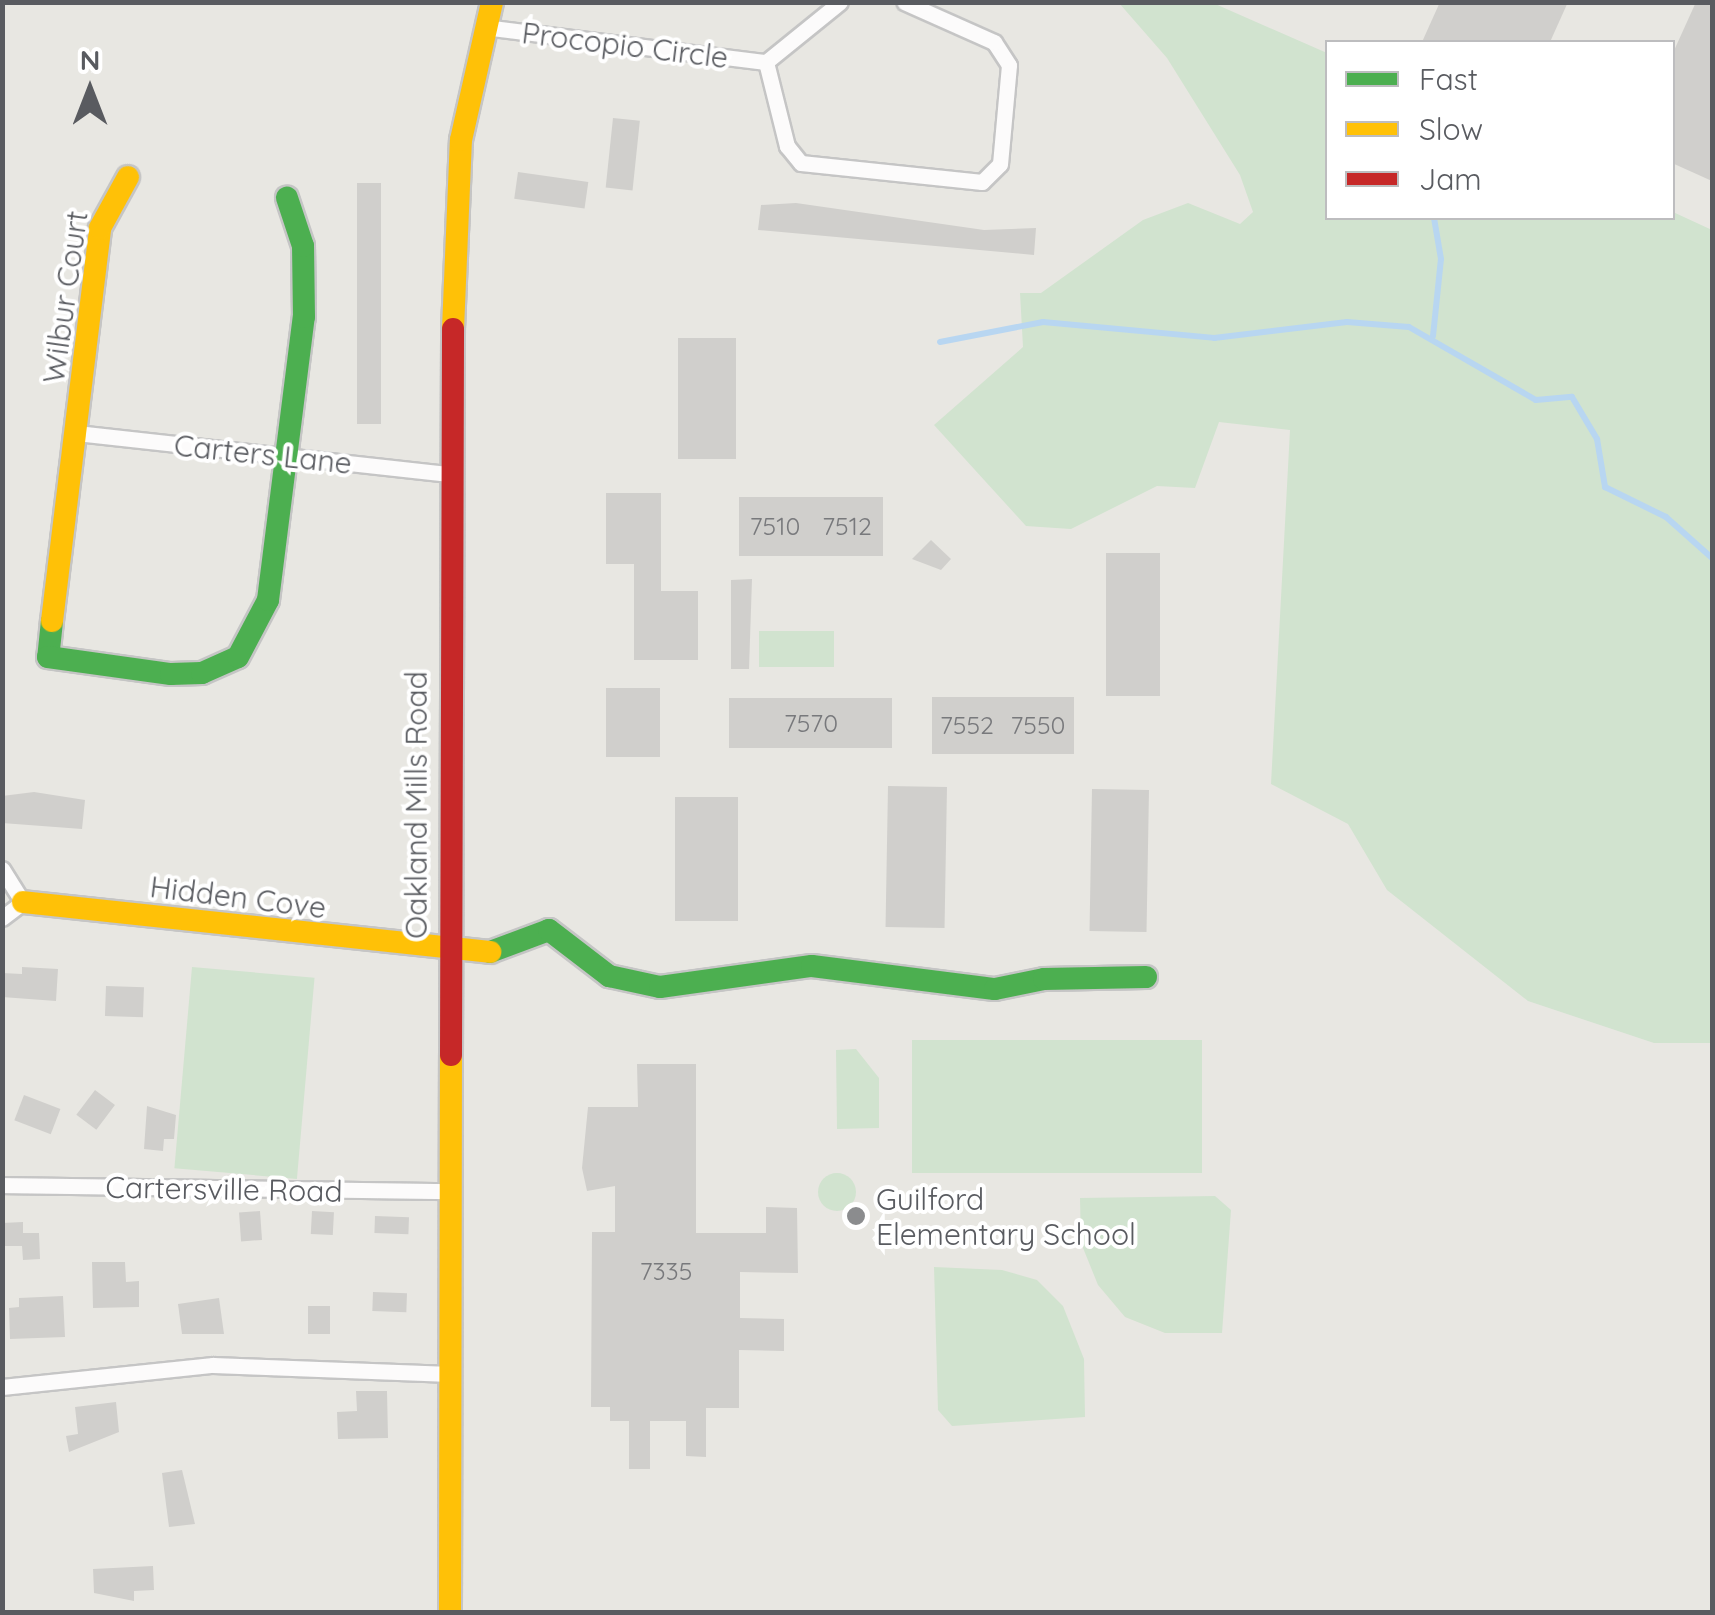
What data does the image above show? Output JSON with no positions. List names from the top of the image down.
{
  "streets": {
    "street": [
      "Procopio Circle",
      "Wilbur Court",
      "Carters Lane",
      "Oakland Mills Road",
      "Hidden Cove",
      "Cartersville Road"
    ]
  },
  "crossings": [
    ["Procopio Circle", "Oakland Mills Road"],
    ["Wilbur Court", "Carters Lane"],
    ["Carters Lane", "Oakland Mills Road"],
    ["Oakland Mills Road", "Hidden Cove"],
    ["Oakland Mills Road", "Cartersville Road"]
  ],
  "places": ["Guilford Elementary School"],
  "house_numbers": [
    "7510",
    "7512",
    "7570",
    "7552",
    "7550",
    "7335"
  ],
  "legend": ["Fast", "Slow", "Jam"],
  "north": "top"
}
